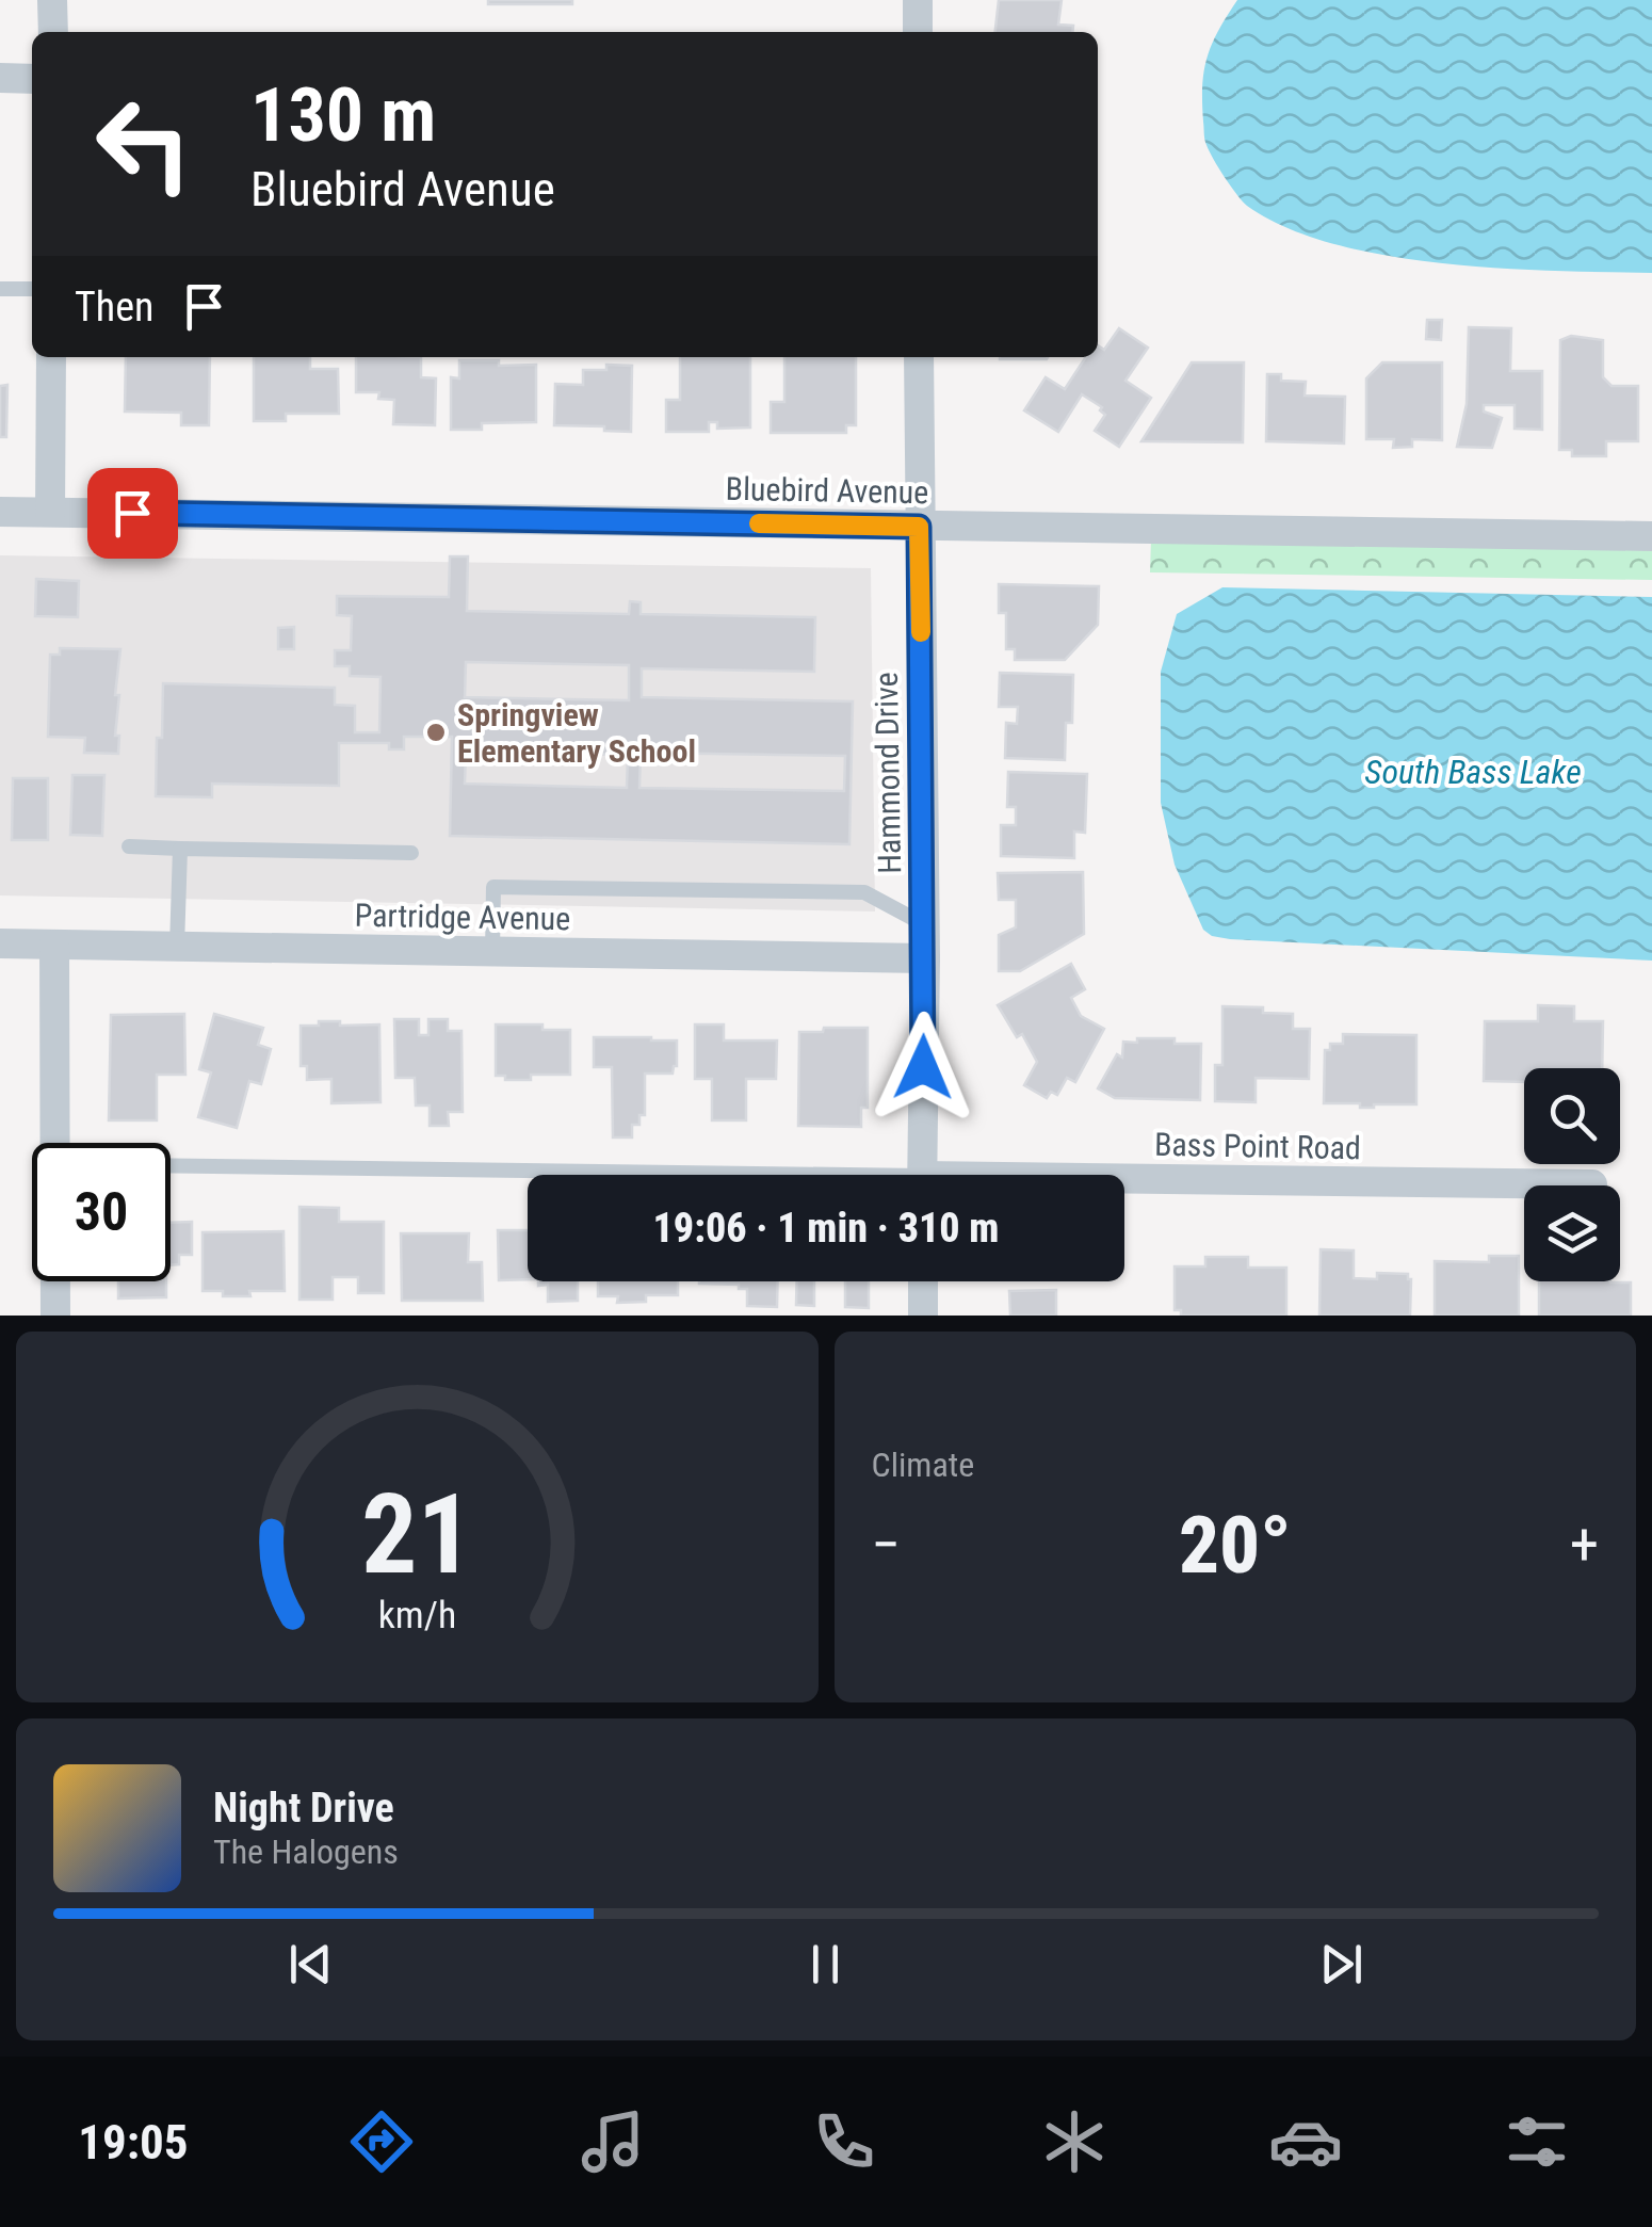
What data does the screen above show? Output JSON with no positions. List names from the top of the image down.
{
  "streets": {
    "street": [
      "Bluebird Avenue",
      "Hammond Drive",
      "Partridge Avenue",
      "Bass Point Road"
    ]
  },
  "crossings": [
    ["Bluebird Avenue", "Hammond Drive"],
    ["Hammond Drive", "Partridge Avenue"]
  ],
  "water": ["South Bass Lake"],
  "places": ["Springview Elementary School"],
  "page": {
    "turn": ["130 m", "Bluebird Avenue"],
    "then": "Then",
    "limit": "30",
    "trip": "19:06 · 1 min · 310 m",
    "tile": "Climate",
    "heat": ["−", "20°", "+"],
    "song": ["Night Drive", "The Halogens"],
    "tabs": "19:05",
    "gauge": ["21", "km/h"]
  }
}
